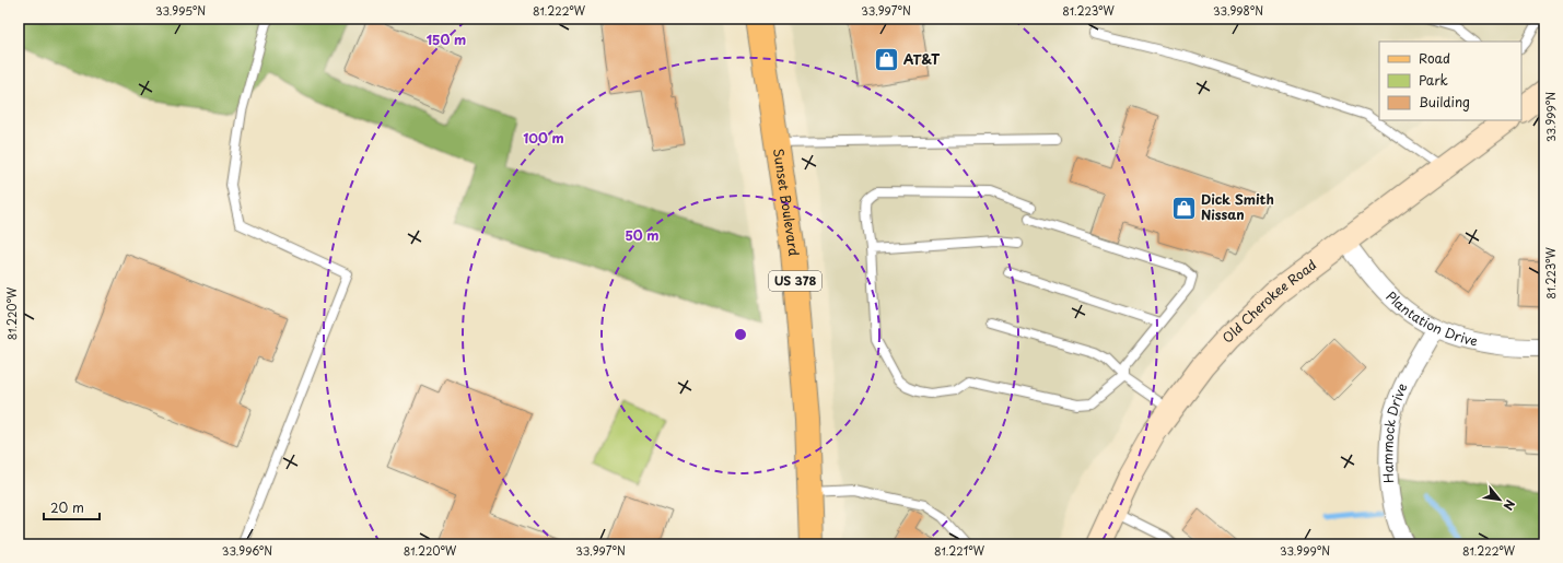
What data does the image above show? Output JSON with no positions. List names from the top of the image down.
{
  "streets": {
    "main road": ["Sunset Boulevard", "US 378"],
    "street": ["Old Cherokee Road", "Plantation Drive", "Hammock Drive"]
  },
  "crossings": [
    ["Old Cherokee Road", "Plantation Drive"],
    ["Plantation Drive", "Hammock Drive"]
  ],
  "places": {
    "shop": ["AT&T", "Dick Smith Nissan"]
  },
  "legend": ["Road", "Park", "Building"],
  "scale_bar": "20 m",
  "north": "bottom right",
  "coordinates": [
    "33.995°N",
    "81.222°W",
    "33.997°N",
    "81.223°W",
    "33.998°N",
    "33.999°N",
    "81.220°W",
    "33.996°N",
    "81.221°W"
  ],
  "rings": ["150 m", "100 m", "50 m"]
}
